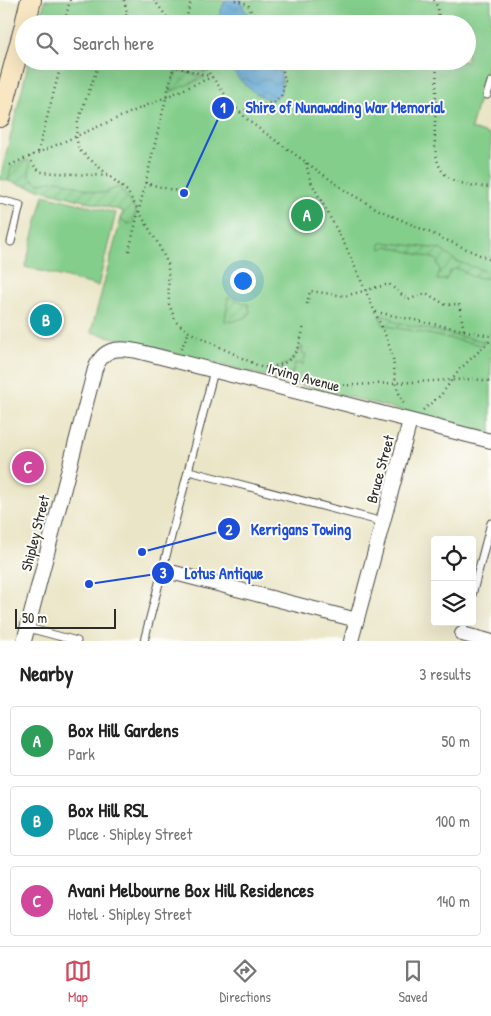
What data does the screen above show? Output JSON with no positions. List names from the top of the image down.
{
  "streets": {
    "street": ["Irving Avenue", "Bruce Street", "Shipley Street"]
  },
  "crossings": [
    ["Irving Avenue", "Bruce Street"],
    ["Irving Avenue", "Shipley Street"]
  ],
  "places": ["Shire of Nunawading War Memorial", "Kerrigans Towing", "Lotus Antique"],
  "scale_bar": "50 m",
  "page": {
    "search": "Search here",
    "pins": ["A", "B", "C"],
    "scale": "50 m",
    "heading": ["Nearby", "3 results"],
    "list": [
      {
        "mark": "A",
        "name": "Box Hill Gardens",
        "note": "Park",
        "value": "50 m"
      },
      {
        "mark": "B",
        "name": "Box Hill RSL",
        "note": "Place · Shipley Street",
        "value": "100 m"
      },
      {
        "mark": "C",
        "name": "Avani Melbourne Box Hill Residences",
        "note": "Hotel · Shipley Street",
        "value": "140 m"
      }
    ],
    "nav": ["Map", "Directions", "Saved"]
  }
}
